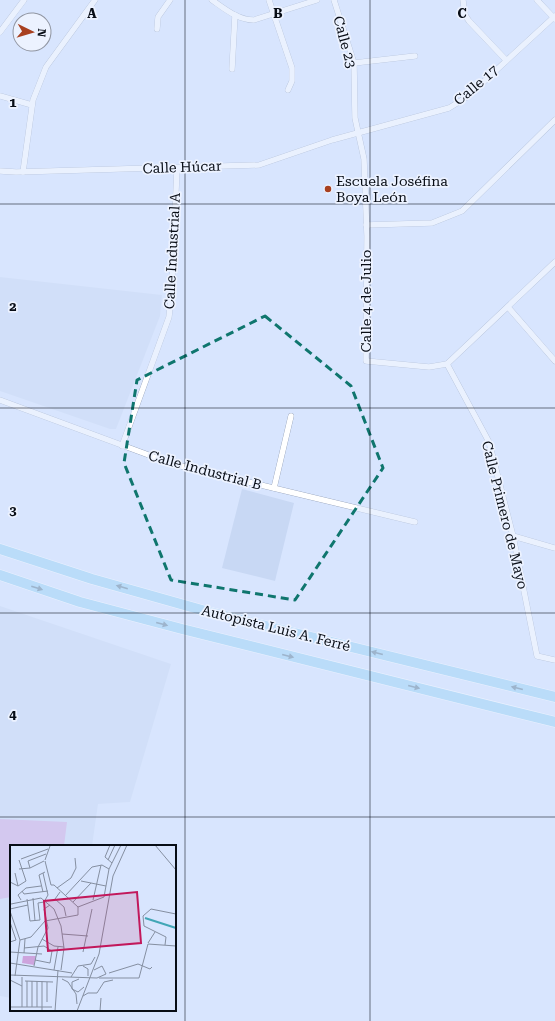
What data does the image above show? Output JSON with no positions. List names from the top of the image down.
{
  "streets": {
    "highway": ["Autopista Luis A. Ferré"],
    "street": [
      "Calle 23",
      "Calle 17",
      "Calle Húcar",
      "Calle Industrial A",
      "Calle 4 de Julio",
      "Calle Industrial B",
      "Calle Primero de Mayo"
    ]
  },
  "crossings": [
    ["Calle 23", "Calle 17"],
    ["Calle 23", "Calle Húcar"],
    ["Calle 23", "Calle 4 de Julio"],
    ["Calle 17", "Calle Húcar"],
    ["Calle 17", "Calle 4 de Julio"],
    ["Calle Húcar", "Calle Industrial A"],
    ["Calle Húcar", "Calle 4 de Julio"],
    ["Calle Industrial A", "Calle Industrial B"],
    ["Calle 4 de Julio", "Calle Primero de Mayo"]
  ],
  "places": ["Escuela Joséfina Boya León"],
  "north": "right",
  "grid": {
    "columns": ["A", "B", "C"],
    "rows": [
      "1",
      "2",
      "3",
      "4"
    ]
  }
}
